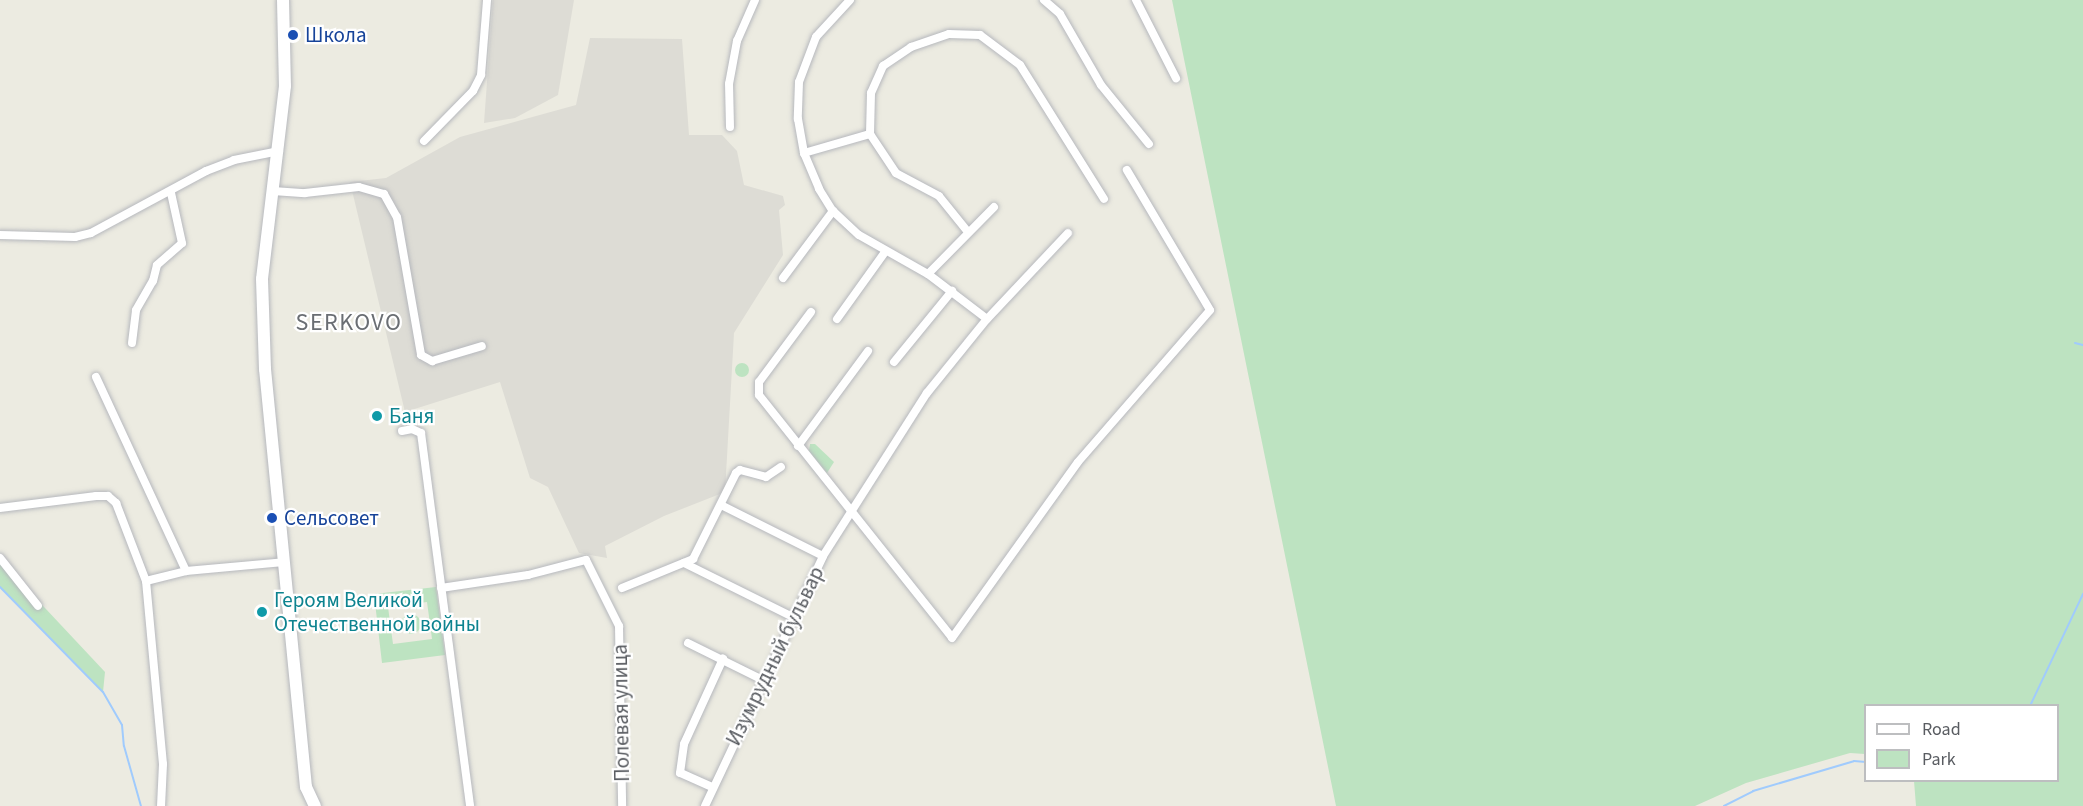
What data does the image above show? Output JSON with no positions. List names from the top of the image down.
{
  "streets": {
    "street": ["Изумрудный бульвар", "Полевая улица"]
  },
  "districts": ["SERKOVO"],
  "places": [
    "Школа",
    "Баня",
    "Сельсовет",
    "Героям Великой Отечественной войны"
  ],
  "legend": ["Road", "Park"]
}
